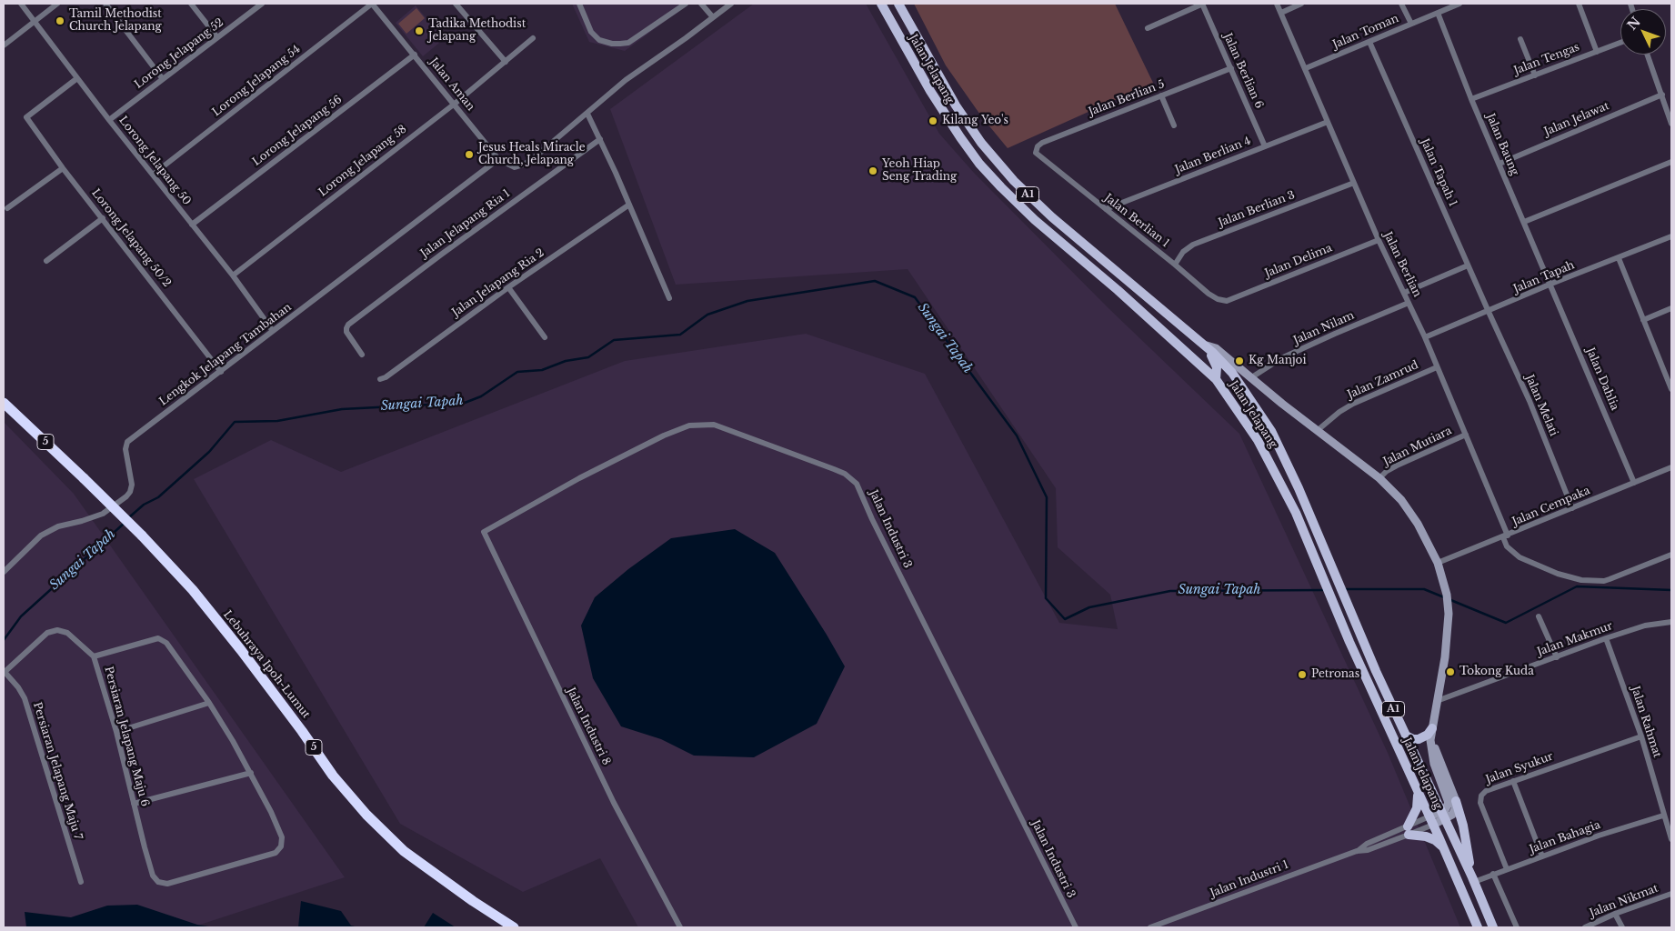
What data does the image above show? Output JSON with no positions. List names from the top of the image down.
{
  "streets": {
    "highway": ["5", "Lebuhraya Ipoh-Lumut"],
    "main road": ["Jalan Jelapang", "A1"],
    "street": [
      "Jalan Toman",
      "Lorong Jelapang 52",
      "Jalan Tengas",
      "Jalan Berlian 6",
      "Lorong Jelapang 54",
      "Jalan Aman",
      "Jalan Berlian 5",
      "Jalan Jelawat",
      "Lorong Jelapang 56",
      "Jalan Baung",
      "Jalan Berlian 4",
      "Lorong Jelapang 50",
      "Lorong Jelapang 58",
      "Jalan Tapah 1",
      "Jalan Berlian 3",
      "Jalan Berlian 1",
      "Jalan Jelapang Ria 1",
      "Lorong Jelapang 50/2",
      "Jalan Delima",
      "Jalan Berlian",
      "Jalan Tapah",
      "Jalan Jelapang Ria 2",
      "Jalan Nilam",
      "Lengkok Jelapang Tambahan",
      "Jalan Dahlia",
      "Jalan Zamrud",
      "Jalan Melati",
      "Jalan Mutiara",
      "Jalan Cempaka",
      "Jalan Industri 3",
      "Jalan Makmur",
      "Jalan Rahmat",
      "Jalan Industri 8",
      "Persiaran Jelapang Maju 6",
      "Jalan Syukur",
      "Persiaran Jelapang Maju 7",
      "Jalan Bahagia",
      "Jalan Industri 1",
      "Jalan Nikmat"
    ]
  },
  "crossings": [
    ["Jalan Toman", "Jalan Baung"],
    ["Jalan Toman", "Jalan Tapah 1"],
    ["Jalan Toman", "Jalan Berlian"],
    ["Lorong Jelapang 52", "Lorong Jelapang 50"],
    ["Jalan Tengas", "Jalan Baung"],
    ["Jalan Jelapang", "Jalan Bahagia"],
    ["Jalan Jelapang", "Jalan Industri 1"],
    ["Jalan Berlian 6", "Jalan Berlian 5"],
    ["Jalan Berlian 6", "Jalan Berlian 4"],
    ["Lorong Jelapang 54", "Jalan Aman"],
    ["Lorong Jelapang 54", "Lorong Jelapang 50"],
    ["Jalan Aman", "Lorong Jelapang 56"],
    ["Jalan Aman", "Lorong Jelapang 58"],
    ["Jalan Aman", "Lengkok Jelapang Tambahan"],
    ["Jalan Berlian 5", "Jalan Berlian 1"],
    ["Jalan Jelawat", "Jalan Baung"],
    ["Lorong Jelapang 56", "Lorong Jelapang 50"],
    ["Jalan Baung", "Jalan Tapah"],
    ["Jalan Baung", "Jalan Dahlia"],
    ["Jalan Berlian 4", "Jalan Berlian 1"],
    ["Jalan Berlian 4", "Jalan Berlian"],
    ["Lorong Jelapang 50", "Lorong Jelapang 58"],
    ["Lorong Jelapang 50", "Lorong Jelapang 50/2"],
    ["Lorong Jelapang 50", "Lengkok Jelapang Tambahan"],
    ["Jalan Tapah 1", "Jalan Tapah"],
    ["Jalan Tapah 1", "Jalan Melati"],
    ["Jalan Berlian 3", "Jalan Berlian 1"],
    ["Jalan Berlian 3", "Jalan Berlian"],
    ["Jalan Berlian 1", "Jalan Delima"],
    ["Lorong Jelapang 50/2", "Lengkok Jelapang Tambahan"],
    ["Jalan Delima", "Jalan Berlian"],
    ["Jalan Berlian", "Jalan Tapah"],
    ["Jalan Berlian", "Jalan Nilam"],
    ["Jalan Berlian", "Jalan Zamrud"],
    ["Jalan Berlian", "Jalan Mutiara"],
    ["Jalan Berlian", "Jalan Cempaka"],
    ["Jalan Tapah", "Jalan Dahlia"],
    ["Jalan Tapah", "Jalan Melati"],
    ["Jalan Dahlia", "Jalan Cempaka"],
    ["Jalan Melati", "Jalan Cempaka"],
    ["Jalan Industri 3", "Jalan Industri 8"],
    ["Jalan Makmur", "Jalan Rahmat"],
    ["Jalan Rahmat", "Jalan Syukur"],
    ["Jalan Rahmat", "Jalan Bahagia"],
    ["Persiaran Jelapang Maju 6", "Persiaran Jelapang Maju 7"],
    ["Jalan Syukur", "Jalan Bahagia"]
  ],
  "water": ["Sungai Tapah"],
  "places": [
    "Tamil Methodist Church Jelapang",
    "Tadika Methodist Jelapang",
    "Kilang Yeo's",
    "Jesus Heals Miracle Church, Jelapang",
    "Yeoh Hiap Seng Trading",
    "Kg Manjoi",
    "Tokong Kuda",
    "Petronas"
  ],
  "north": "top left"
}
